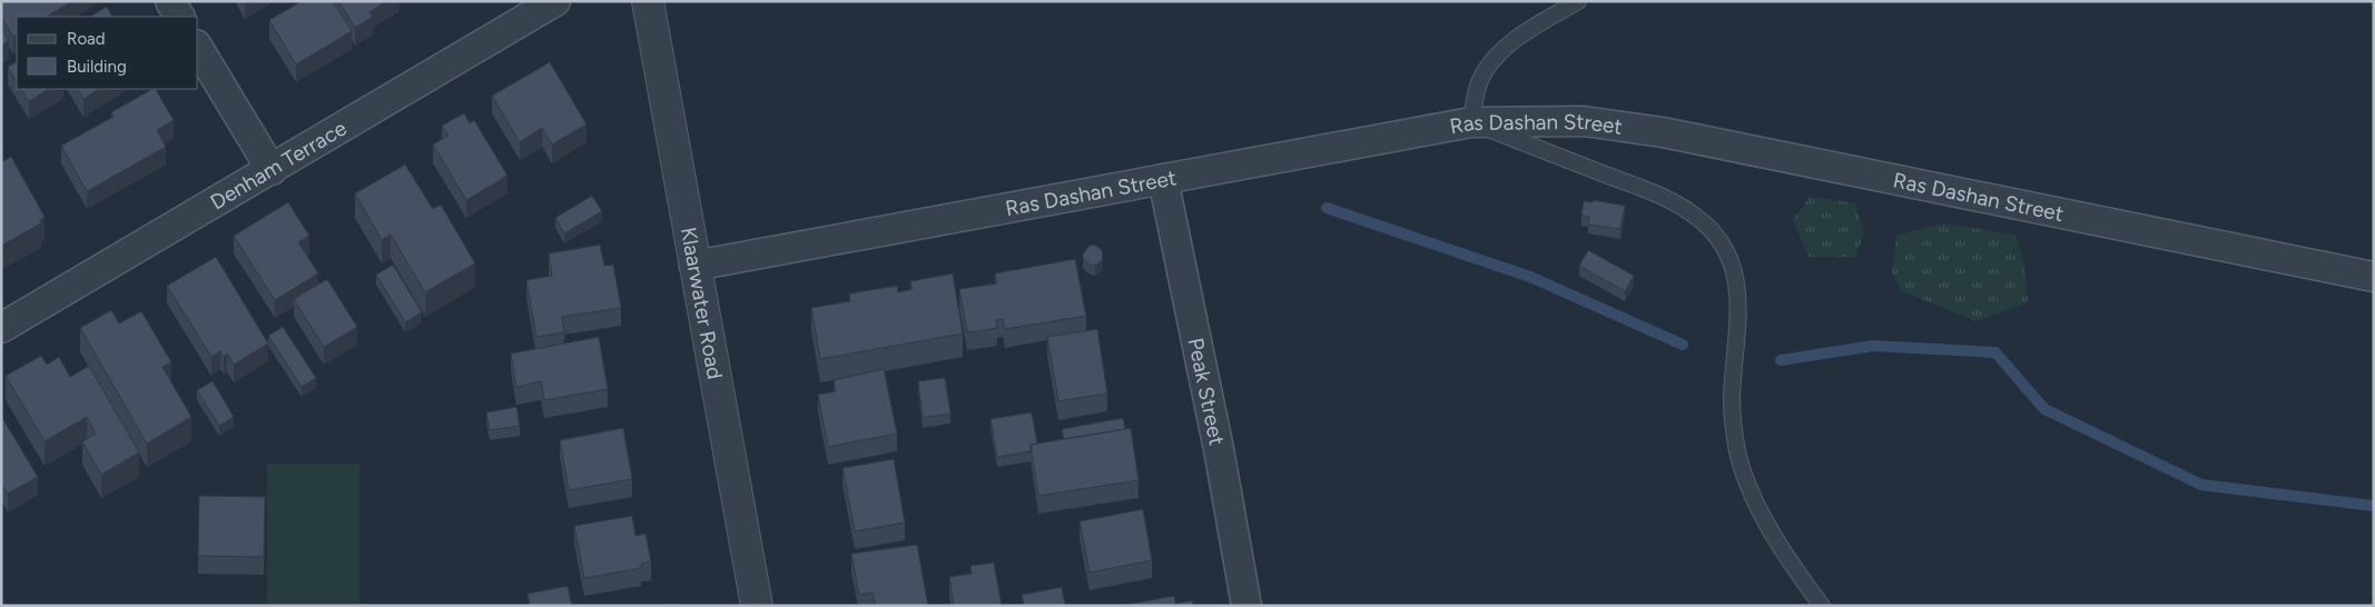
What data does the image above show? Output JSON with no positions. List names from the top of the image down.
{
  "streets": {
    "street": [
      "Ras Dashan Street",
      "Denham Terrace",
      "Klaarwater Road",
      "Peak Street"
    ]
  },
  "crossings": [
    ["Ras Dashan Street", "Klaarwater Road"],
    ["Ras Dashan Street", "Peak Street"]
  ],
  "legend": ["Road", "Building"]
}
